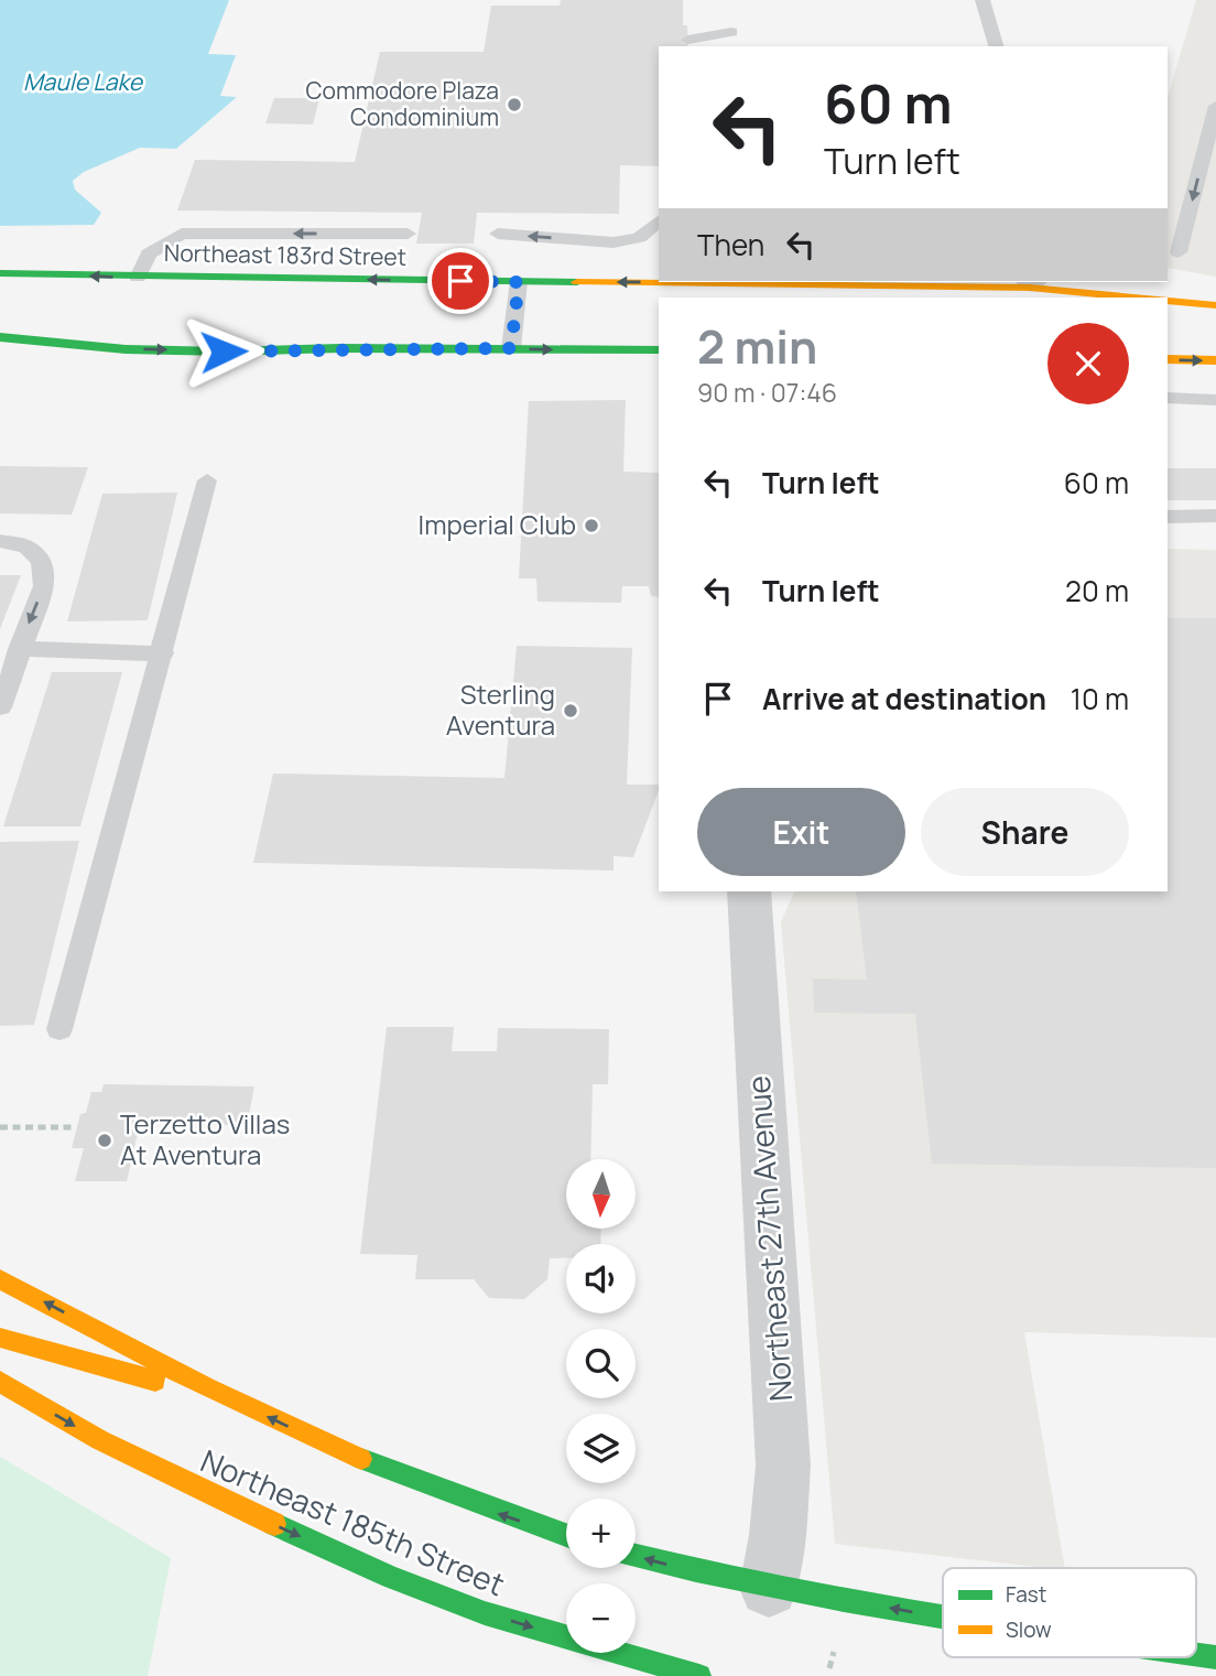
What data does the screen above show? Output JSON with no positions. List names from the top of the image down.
{
  "streets": {
    "street": ["Northeast 183rd Street", "Northeast 27th Avenue", "Northeast 185th Street"]
  },
  "water": ["Maule Lake"],
  "places": [
    "Commodore Plaza Condominium",
    "Imperial Club",
    "Sterling Aventura",
    "Terzetto Villas At Aventura"
  ],
  "legend": ["Fast", "Slow"],
  "north": "bottom",
  "page": {
    "turn": ["60 m", "Turn left"],
    "then": "Then",
    "heading": ["2 min", "90 m · 07:46"],
    "list": [
      {
        "name": "Turn left",
        "value": "60 m"
      },
      {
        "name": "Turn left",
        "value": "20 m"
      },
      {
        "name": "Arrive at destination",
        "value": "10 m"
      }
    ],
    "buttons": ["Exit", "Share"],
    "map_buttons": ["+", "−"]
  }
}
